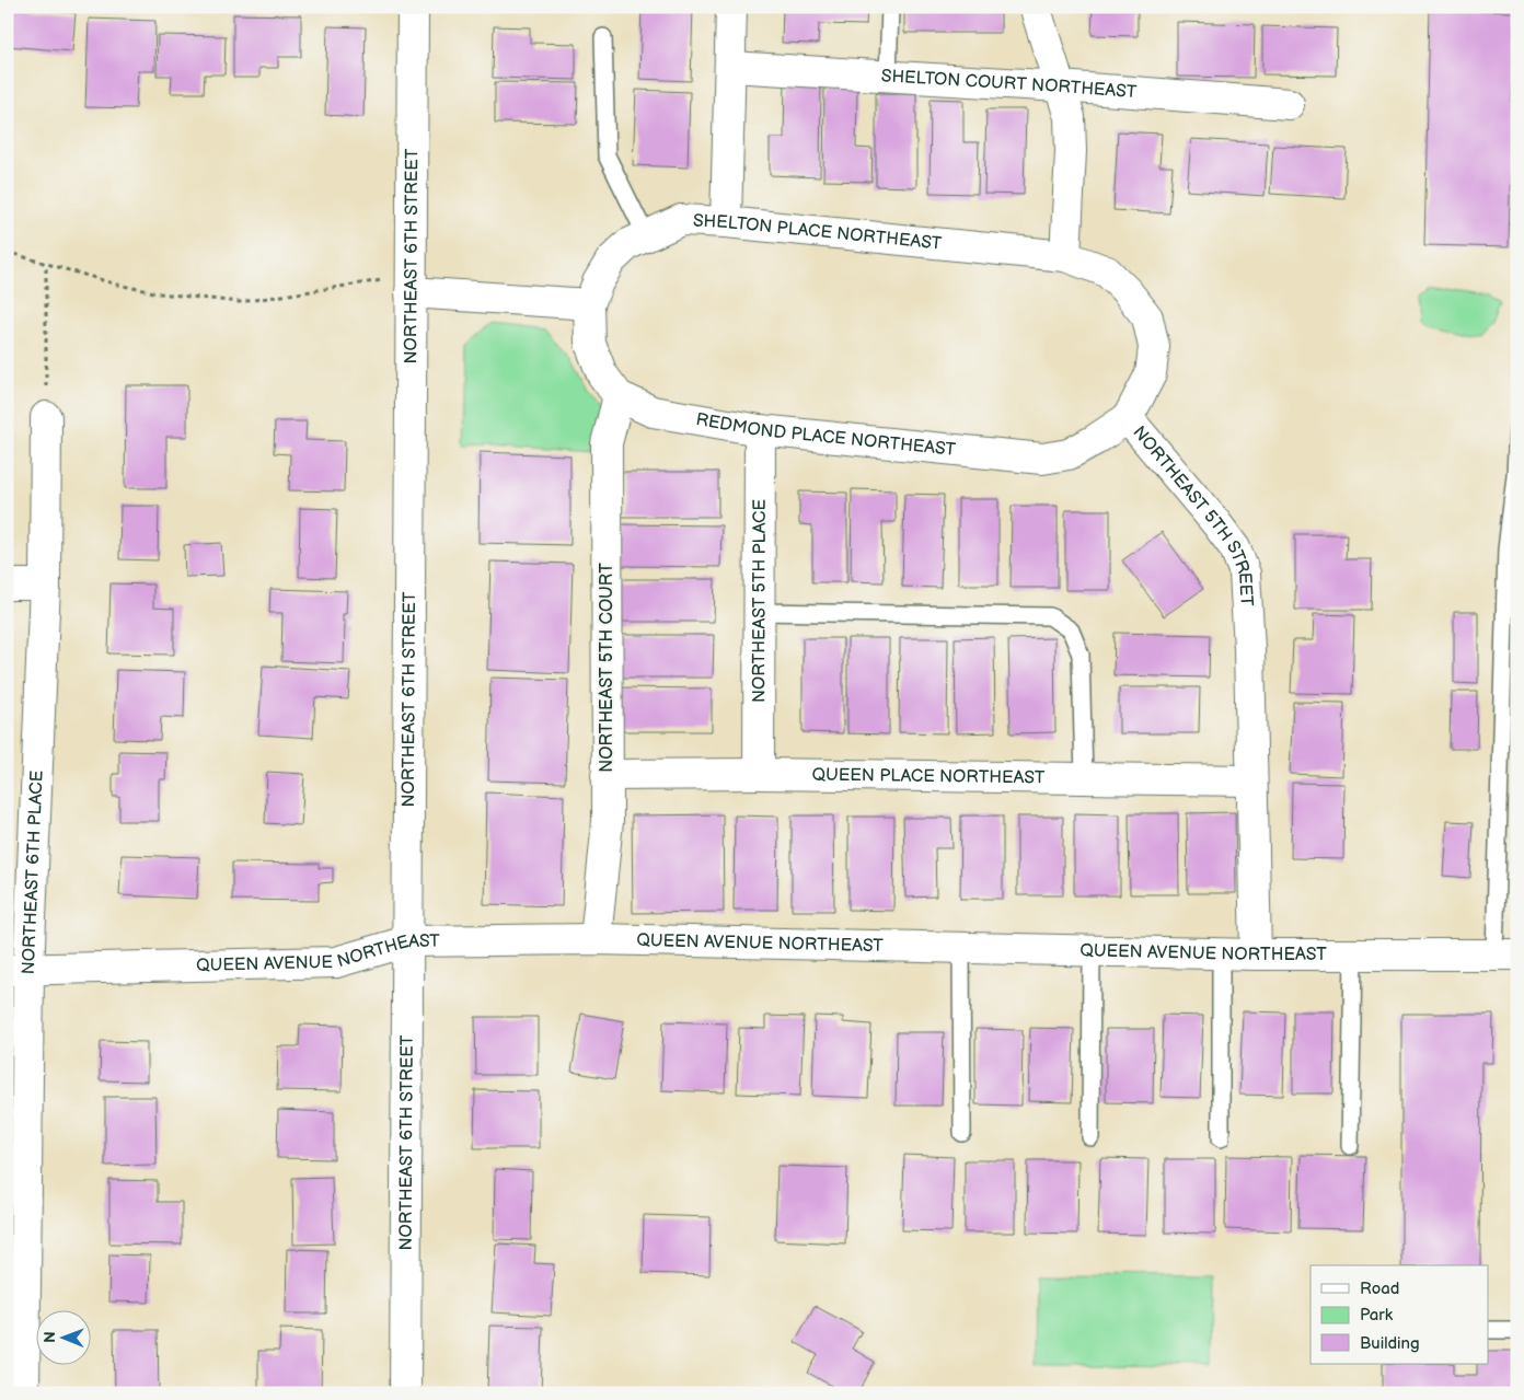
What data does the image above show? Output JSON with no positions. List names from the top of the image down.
{
  "streets": {
    "street": [
      "SHELTON COURT NORTHEAST",
      "SHELTON PLACE NORTHEAST",
      "NORTHEAST 6TH STREET",
      "REDMOND PLACE NORTHEAST",
      "NORTHEAST 5TH STREET",
      "NORTHEAST 5TH PLACE",
      "NORTHEAST 5TH COURT",
      "QUEEN PLACE NORTHEAST",
      "NORTHEAST 6TH PLACE",
      "QUEEN AVENUE NORTHEAST"
    ]
  },
  "crossings": [
    ["SHELTON PLACE NORTHEAST", "REDMOND PLACE NORTHEAST"],
    ["SHELTON PLACE NORTHEAST", "NORTHEAST 5TH STREET"],
    ["NORTHEAST 6TH STREET", "QUEEN AVENUE NORTHEAST"],
    ["REDMOND PLACE NORTHEAST", "NORTHEAST 5TH STREET"],
    ["REDMOND PLACE NORTHEAST", "NORTHEAST 5TH PLACE"],
    ["REDMOND PLACE NORTHEAST", "NORTHEAST 5TH COURT"],
    ["NORTHEAST 5TH STREET", "QUEEN PLACE NORTHEAST"],
    ["NORTHEAST 5TH STREET", "QUEEN AVENUE NORTHEAST"],
    ["NORTHEAST 5TH PLACE", "QUEEN PLACE NORTHEAST"],
    ["NORTHEAST 5TH COURT", "QUEEN PLACE NORTHEAST"],
    ["NORTHEAST 5TH COURT", "QUEEN AVENUE NORTHEAST"],
    ["NORTHEAST 6TH PLACE", "QUEEN AVENUE NORTHEAST"]
  ],
  "legend": ["Road", "Park", "Building"],
  "north": "left"
}
